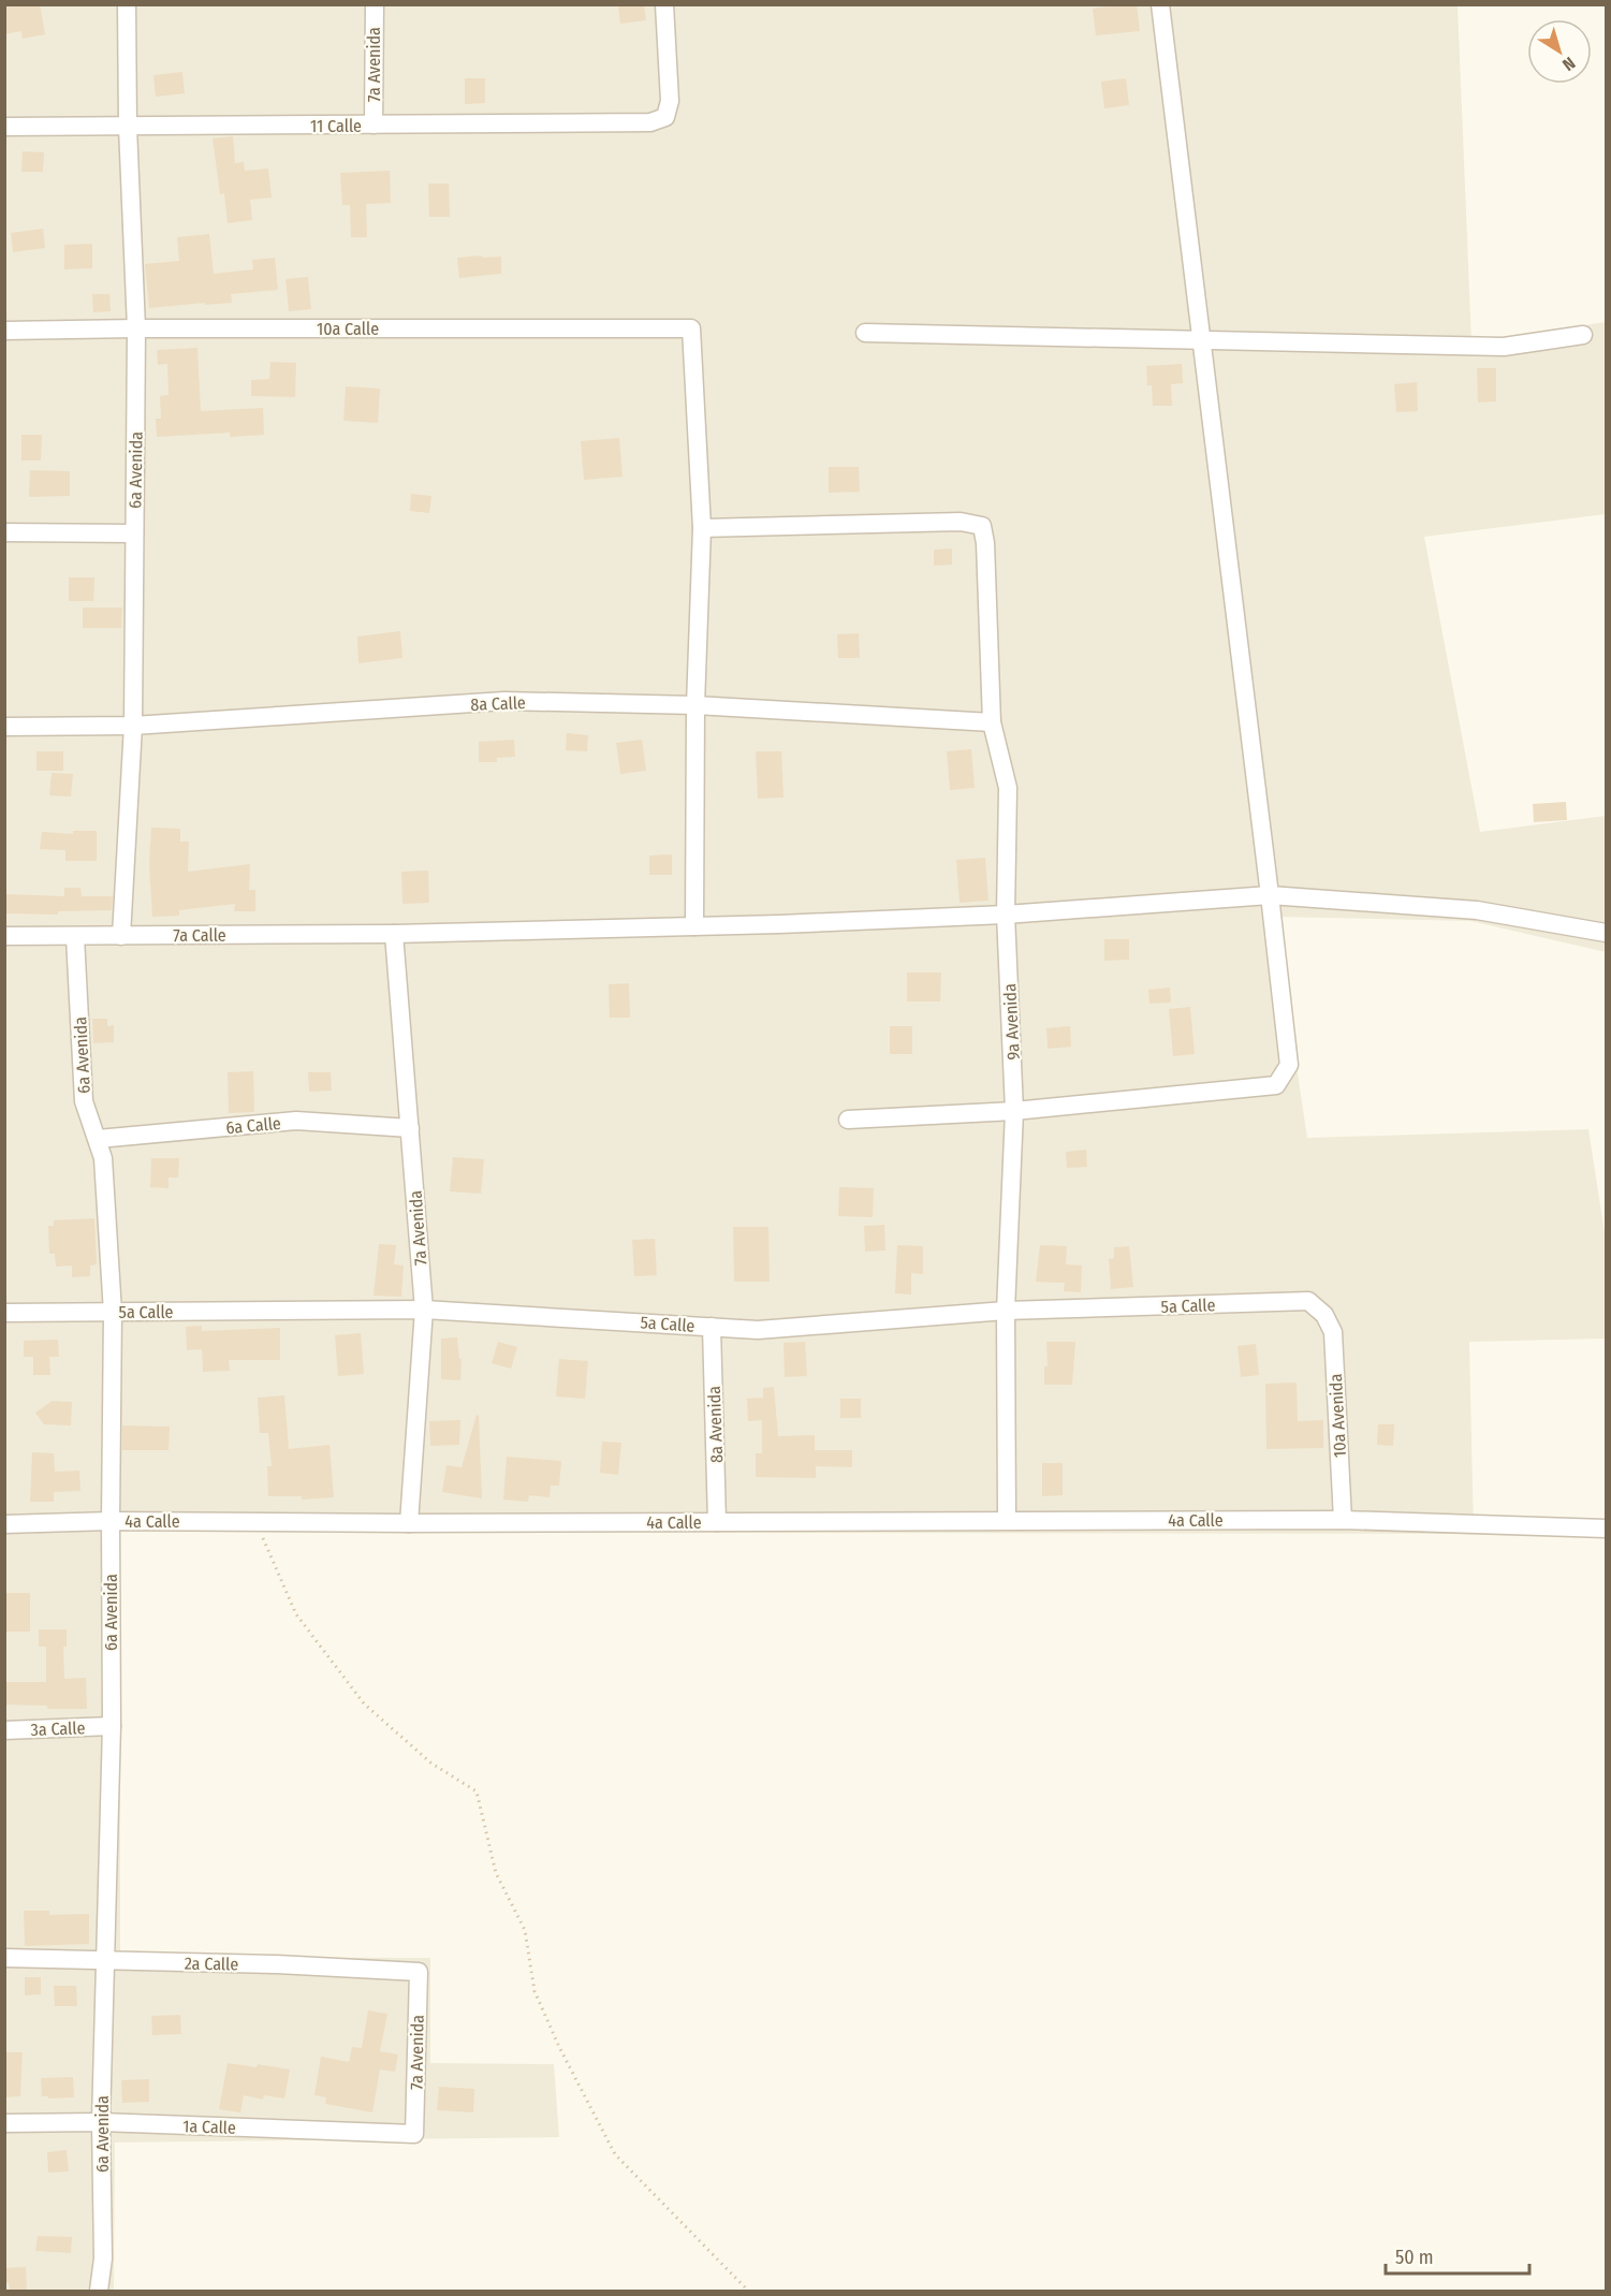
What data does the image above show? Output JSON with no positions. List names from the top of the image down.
{
  "streets": {
    "street": [
      "7a Avenida",
      "11 Calle",
      "10a Calle",
      "6a Avenida",
      "8a Calle",
      "7a Calle",
      "9a Avenida",
      "6a Calle",
      "5a Calle",
      "10a Avenida",
      "8a Avenida",
      "4a Calle",
      "3a Calle",
      "2a Calle",
      "1a Calle"
    ]
  },
  "crossings": [
    ["7a Avenida", "11 Calle"],
    ["7a Avenida", "7a Calle"],
    ["7a Avenida", "6a Calle"],
    ["7a Avenida", "5a Calle"],
    ["7a Avenida", "4a Calle"],
    ["7a Avenida", "2a Calle"],
    ["7a Avenida", "1a Calle"],
    ["11 Calle", "6a Avenida"],
    ["10a Calle", "6a Avenida"],
    ["10a Calle", "9a Avenida"],
    ["6a Avenida", "8a Calle"],
    ["6a Avenida", "7a Calle"],
    ["6a Avenida", "6a Calle"],
    ["6a Avenida", "5a Calle"],
    ["6a Avenida", "4a Calle"],
    ["6a Avenida", "3a Calle"],
    ["6a Avenida", "2a Calle"],
    ["6a Avenida", "1a Calle"],
    ["8a Calle", "9a Avenida"],
    ["7a Calle", "9a Avenida"],
    ["9a Avenida", "5a Calle"],
    ["9a Avenida", "4a Calle"],
    ["5a Calle", "10a Avenida"],
    ["5a Calle", "8a Avenida"],
    ["10a Avenida", "4a Calle"],
    ["8a Avenida", "4a Calle"]
  ],
  "scale_bar": "50 m",
  "north": "bottom right"
}
